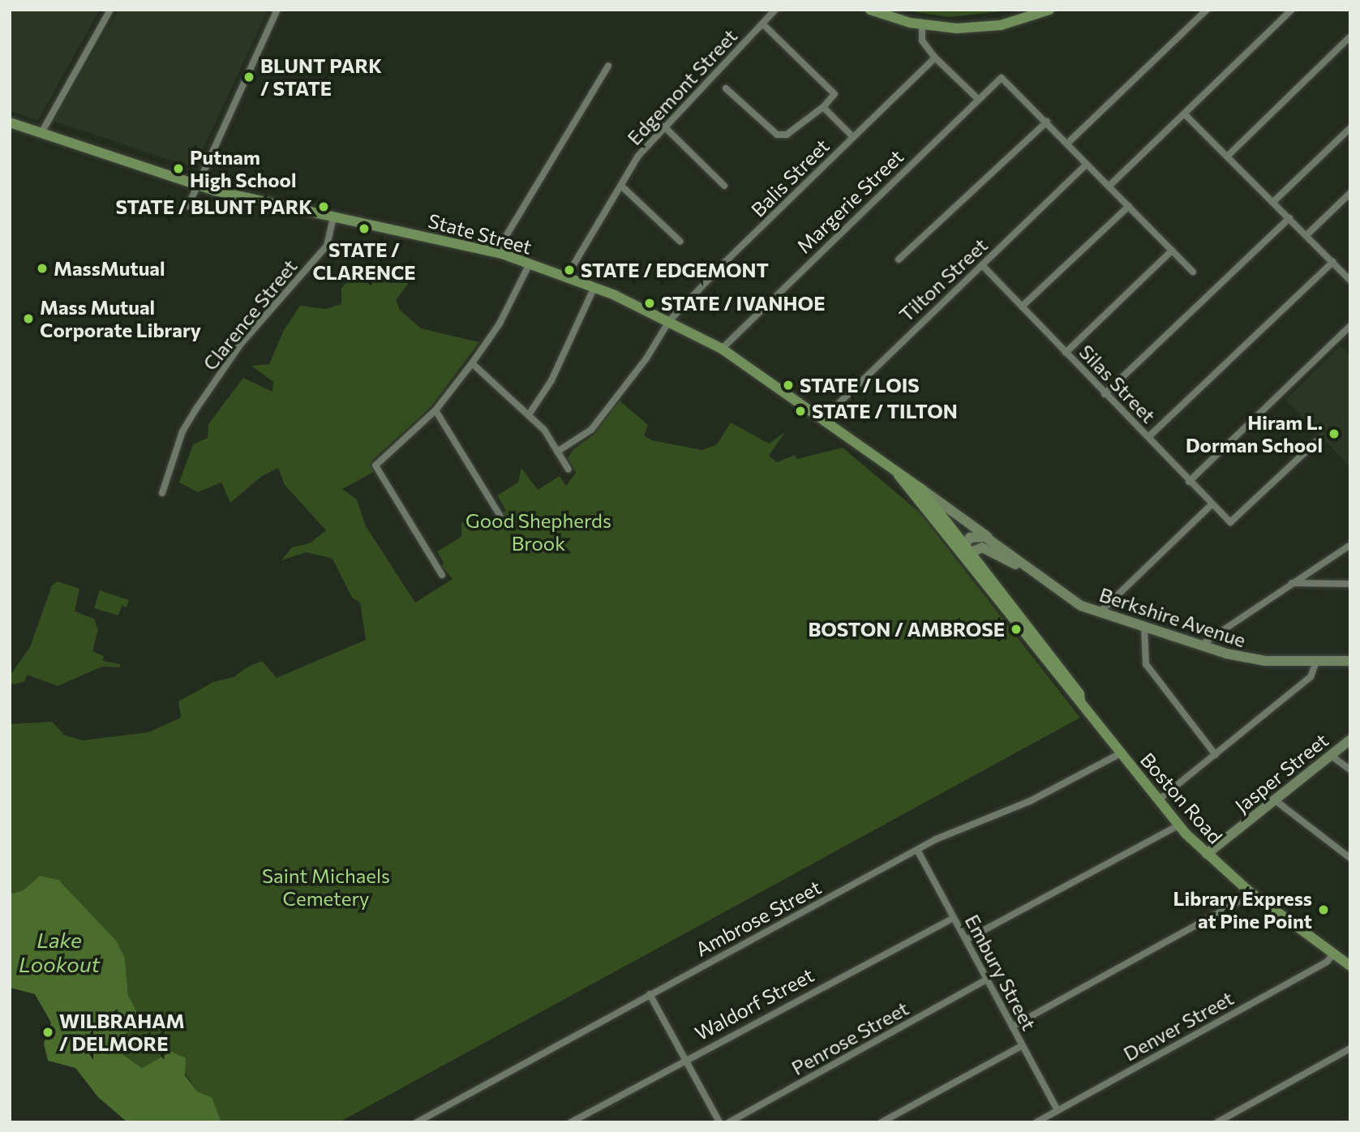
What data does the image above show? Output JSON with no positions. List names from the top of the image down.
{
  "streets": {
    "main road": [
      "State Street",
      "Berkshire Avenue",
      "Jasper Street",
      "Boston Road"
    ],
    "street": [
      "Edgemont Street",
      "Balis Street",
      "Margerie Street",
      "Tilton Street",
      "Clarence Street",
      "Silas Street",
      "Ambrose Street",
      "Embury Street",
      "Waldorf Street",
      "Denver Street",
      "Penrose Street"
    ]
  },
  "crossings": [
    ["Edgemont Street", "State Street"],
    ["Balis Street", "State Street"],
    ["Margerie Street", "State Street"],
    ["State Street", "Tilton Street"],
    ["State Street", "Clarence Street"],
    ["State Street", "Berkshire Avenue"],
    ["State Street", "Boston Road"],
    ["Tilton Street", "Silas Street"],
    ["Berkshire Avenue", "Boston Road"],
    ["Jasper Street", "Boston Road"],
    ["Boston Road", "Ambrose Street"],
    ["Boston Road", "Denver Street"],
    ["Ambrose Street", "Embury Street"],
    ["Embury Street", "Waldorf Street"],
    ["Embury Street", "Denver Street"],
    ["Embury Street", "Penrose Street"]
  ],
  "water": ["Lake Lookout"],
  "parks": ["Good Shepherds Brook", "Saint Michaels Cemetery"],
  "places": [
    "BLUNT PARK / STATE",
    "Putnam High School",
    "STATE / BLUNT PARK",
    "STATE / CLARENCE",
    "MassMutual",
    "STATE / EDGEMONT",
    "STATE / IVANHOE",
    "Mass Mutual Corporate Library",
    "STATE / LOIS",
    "STATE / TILTON",
    "Hiram L. Dorman School",
    "BOSTON / AMBROSE",
    "Library Express at Pine Point",
    "WILBRAHAM / DELMORE"
  ]
}
